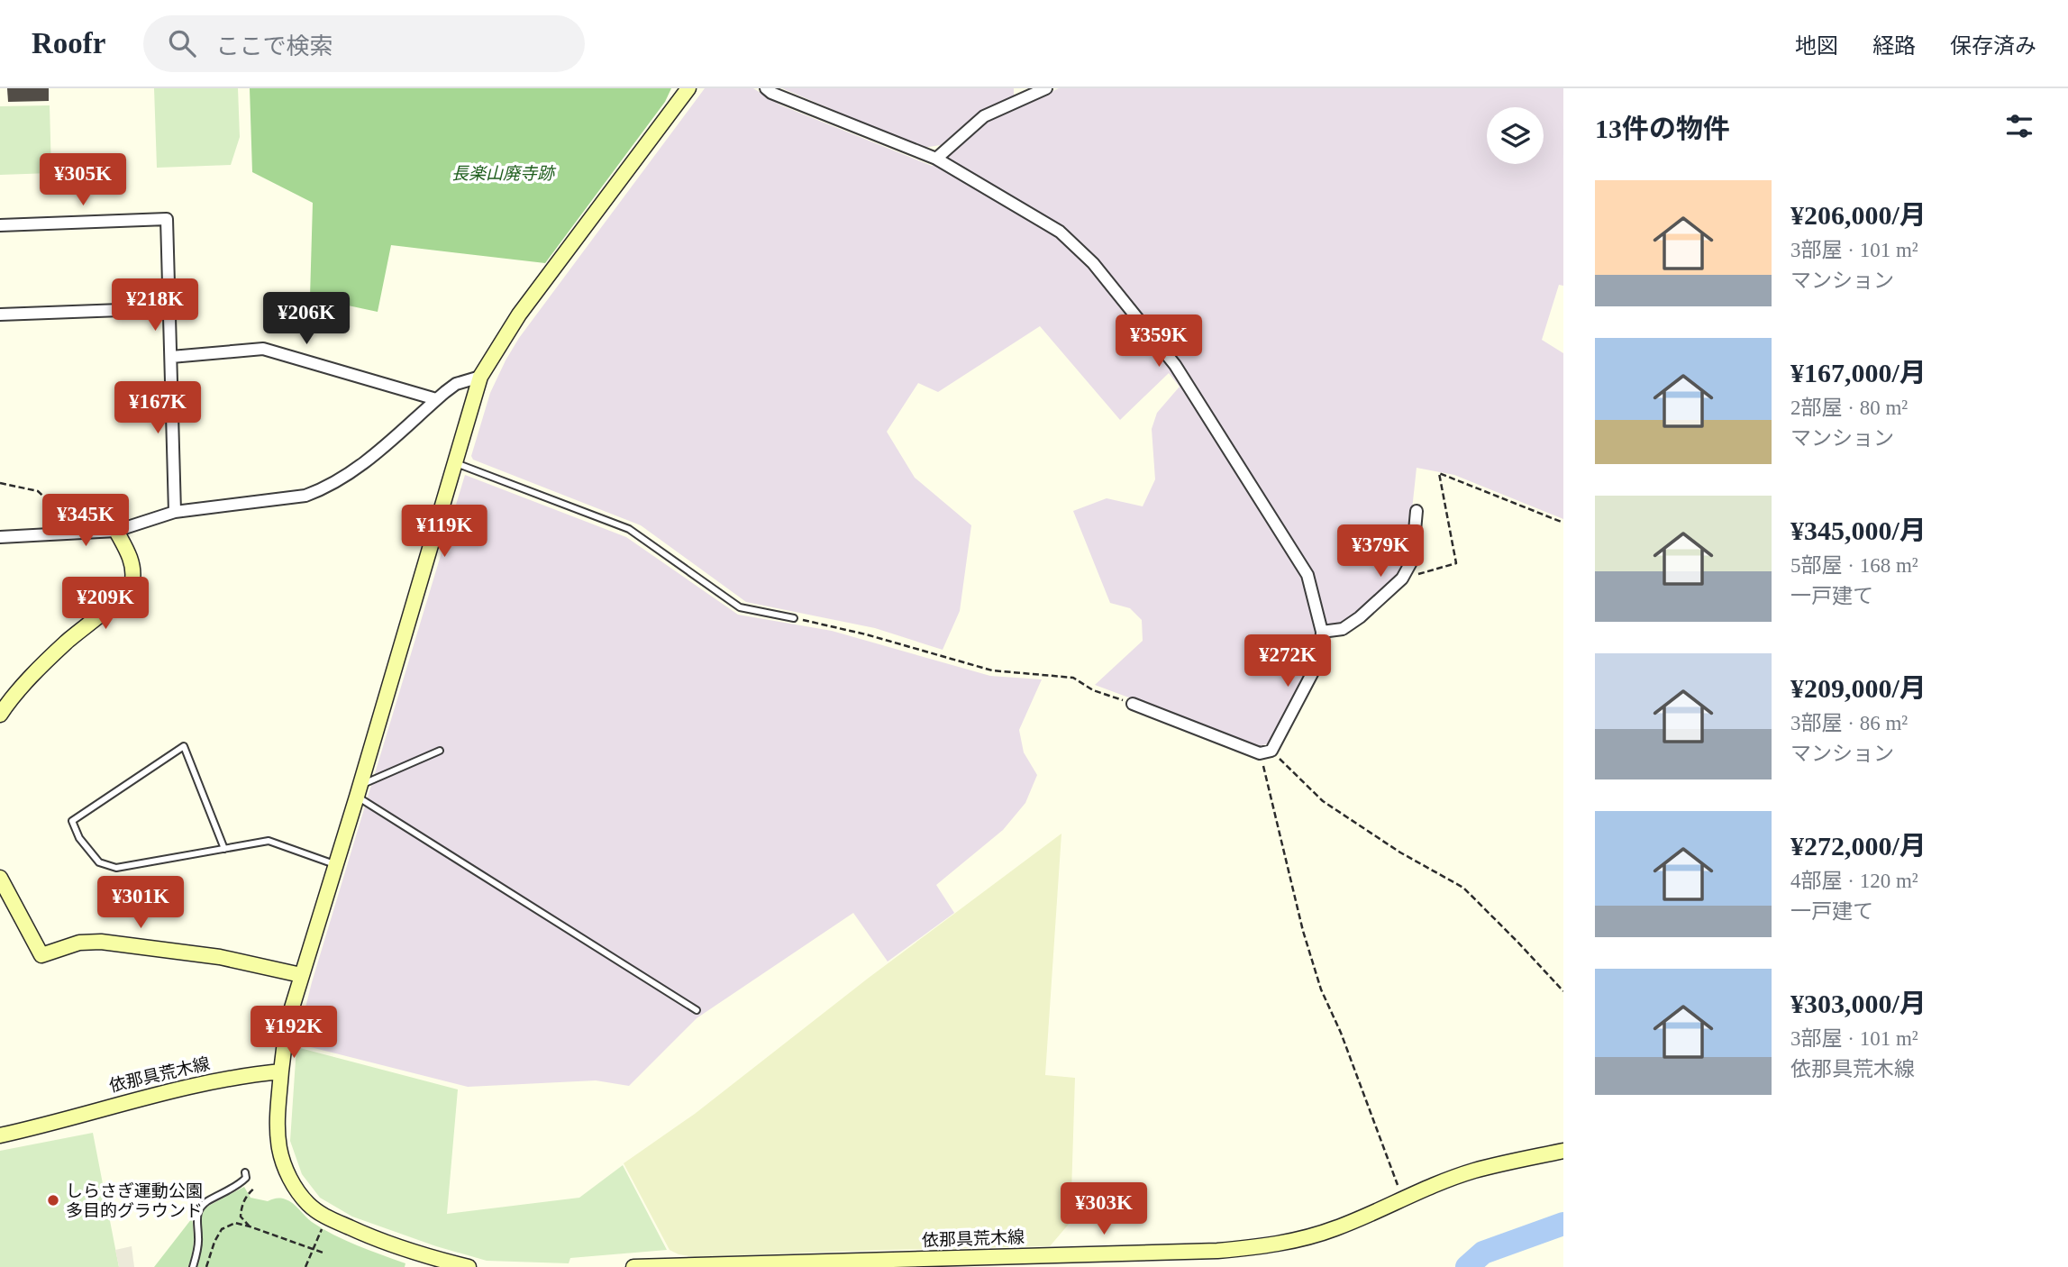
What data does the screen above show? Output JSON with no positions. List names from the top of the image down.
{
  "streets": {
    "street": ["依那具荒木線"]
  },
  "parks": ["長楽山廃寺跡"],
  "places": ["しらさぎ運動公園 多目的グラウンド"],
  "page": {
    "header": "Roofr",
    "search": "ここで検索",
    "nav": ["地図", "経路", "保存済み"],
    "heading": "13件の物件",
    "price": [
      "¥305K",
      "¥218K",
      "¥206K",
      "¥359K",
      "¥167K",
      "¥345K",
      "¥119K",
      "¥379K",
      "¥209K",
      "¥272K",
      "¥301K",
      "¥192K",
      "¥303K"
    ],
    "list": [
      {
        "name": "¥206,000/月",
        "note": "3部屋 · 101 m² · マンション"
      },
      {
        "name": "¥167,000/月",
        "note": "2部屋 · 80 m² · マンション"
      },
      {
        "name": "¥345,000/月",
        "note": "5部屋 · 168 m² · 一戸建て"
      },
      {
        "name": "¥209,000/月",
        "note": "3部屋 · 86 m² · マンション"
      },
      {
        "name": "¥272,000/月",
        "note": "4部屋 · 120 m² · 一戸建て"
      },
      {
        "name": "¥303,000/月",
        "note": "3部屋 · 101 m² · 依那具荒木線"
      }
    ]
  }
}
